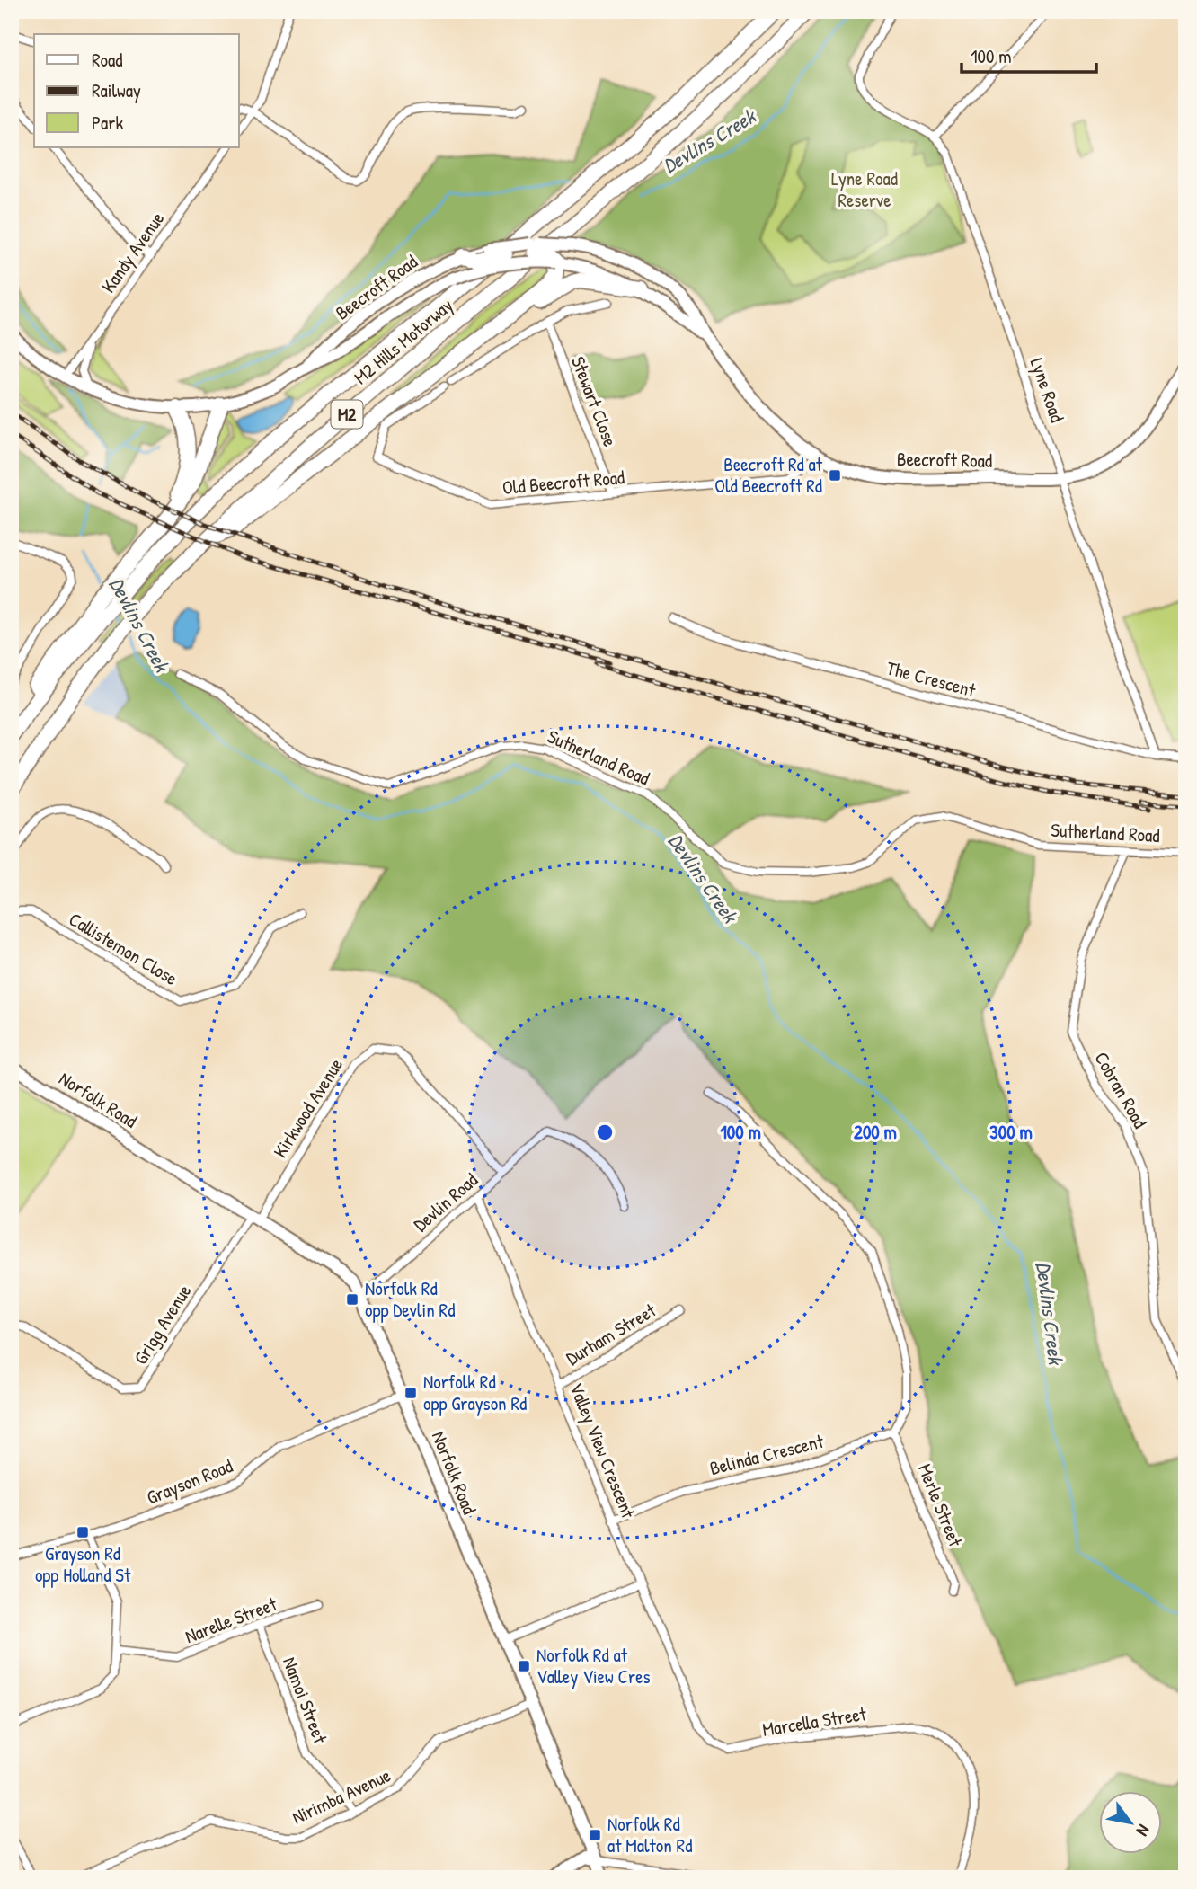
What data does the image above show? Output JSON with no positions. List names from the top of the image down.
{
  "streets": {
    "highway": ["M2 Hills Motorway", "M2"],
    "main road": ["Beecroft Road", "Norfolk Road"],
    "street": [
      "Kandy Avenue",
      "Lyne Road",
      "Stewart Close",
      "Old Beecroft Road",
      "The Crescent",
      "Sutherland Road",
      "Callistemon Close",
      "Cobran Road",
      "Kirkwood Avenue",
      "Devlin Road",
      "Grigg Avenue",
      "Durham Street",
      "Valley View Crescent",
      "Belinda Crescent",
      "Grayson Road",
      "Merle Street",
      "Narelle Street",
      "Namoi Street",
      "Marcella Street",
      "Nirimba Avenue"
    ]
  },
  "crossings": [
    ["Kandy Avenue", "Beecroft Road"],
    ["Beecroft Road", "Lyne Road"],
    ["Beecroft Road", "M2"],
    ["Beecroft Road", "Old Beecroft Road"],
    ["M2 Hills Motorway", "M2"],
    ["Lyne Road", "The Crescent"],
    ["Stewart Close", "Old Beecroft Road"],
    ["Sutherland Road", "Cobran Road"],
    ["Norfolk Road", "Kirkwood Avenue"],
    ["Norfolk Road", "Devlin Road"],
    ["Norfolk Road", "Grigg Avenue"],
    ["Norfolk Road", "Grayson Road"],
    ["Norfolk Road", "Nirimba Avenue"],
    ["Kirkwood Avenue", "Devlin Road"],
    ["Kirkwood Avenue", "Grigg Avenue"],
    ["Devlin Road", "Valley View Crescent"],
    ["Durham Street", "Valley View Crescent"],
    ["Valley View Crescent", "Belinda Crescent"],
    ["Valley View Crescent", "Marcella Street"],
    ["Belinda Crescent", "Merle Street"],
    ["Narelle Street", "Namoi Street"],
    ["Namoi Street", "Nirimba Avenue"]
  ],
  "water": ["Devlins Creek"],
  "parks": ["Lyne Road Reserve"],
  "places": {
    "transit": [
      "Beecroft Rd at Old Beecroft Rd",
      "Norfolk Rd opp Devlin Rd",
      "Norfolk Rd opp Grayson Rd",
      "Grayson Rd opp Holland St",
      "Norfolk Rd at Valley View Cres",
      "Norfolk Rd at Malton Rd"
    ]
  },
  "legend": ["Road", "Railway", "Park"],
  "scale_bar": "100 m",
  "north": "bottom right",
  "rings": ["100 m", "200 m", "300 m"]
}
